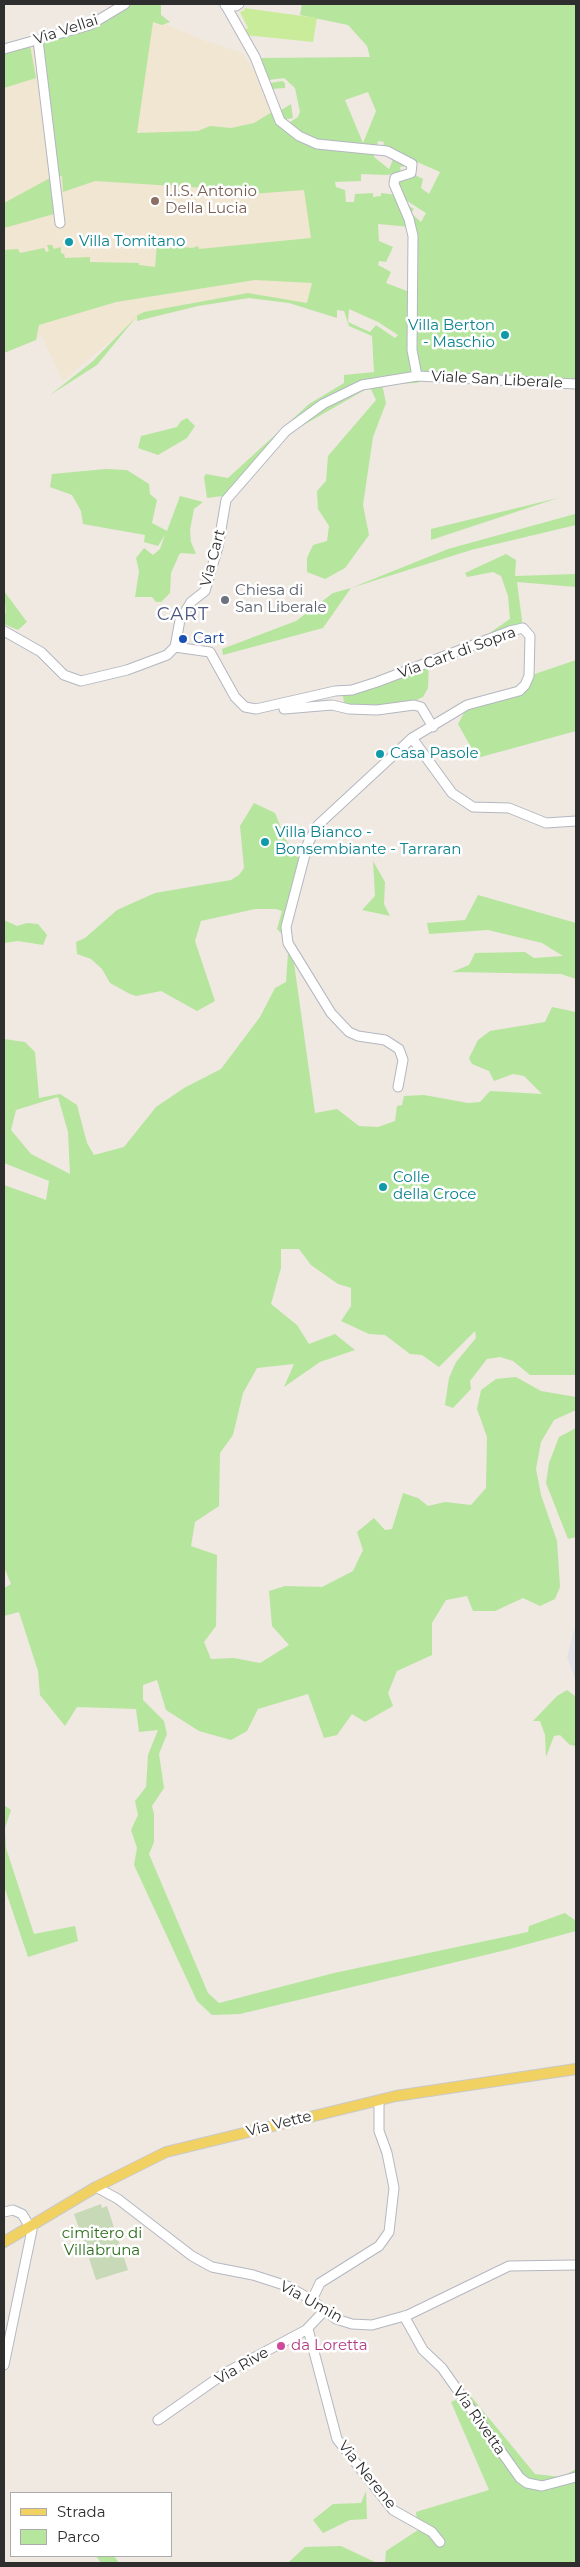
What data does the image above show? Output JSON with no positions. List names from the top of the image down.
{
  "streets": {
    "main road": ["Via Vette"],
    "street": [
      "Via Vellai",
      "Viale San Liberale",
      "Via Cart",
      "Via Cart di Sopra",
      "Via Umin",
      "Via Rive",
      "Via Rivetta",
      "Via Nerene"
    ]
  },
  "crossings": [
    ["Viale San Liberale", "Via Cart"],
    ["Via Vette", "Via Umin"],
    ["Via Umin", "Via Rive"],
    ["Via Umin", "Via Rivetta"],
    ["Via Rive", "Via Nerene"]
  ],
  "districts": ["CART"],
  "parks": ["cimitero di Villabruna"],
  "places": [
    "I.I.S. Antonio Della Lucia",
    "Villa Tomitano",
    "Villa Berton - Maschio",
    "Chiesa di San Liberale",
    "Cart",
    "Casa Pasole",
    "Villa Bianco - Bonsembiante - Tarraran",
    "Colle della Croce",
    "da Loretta"
  ],
  "legend": ["Strada", "Parco"]
}
